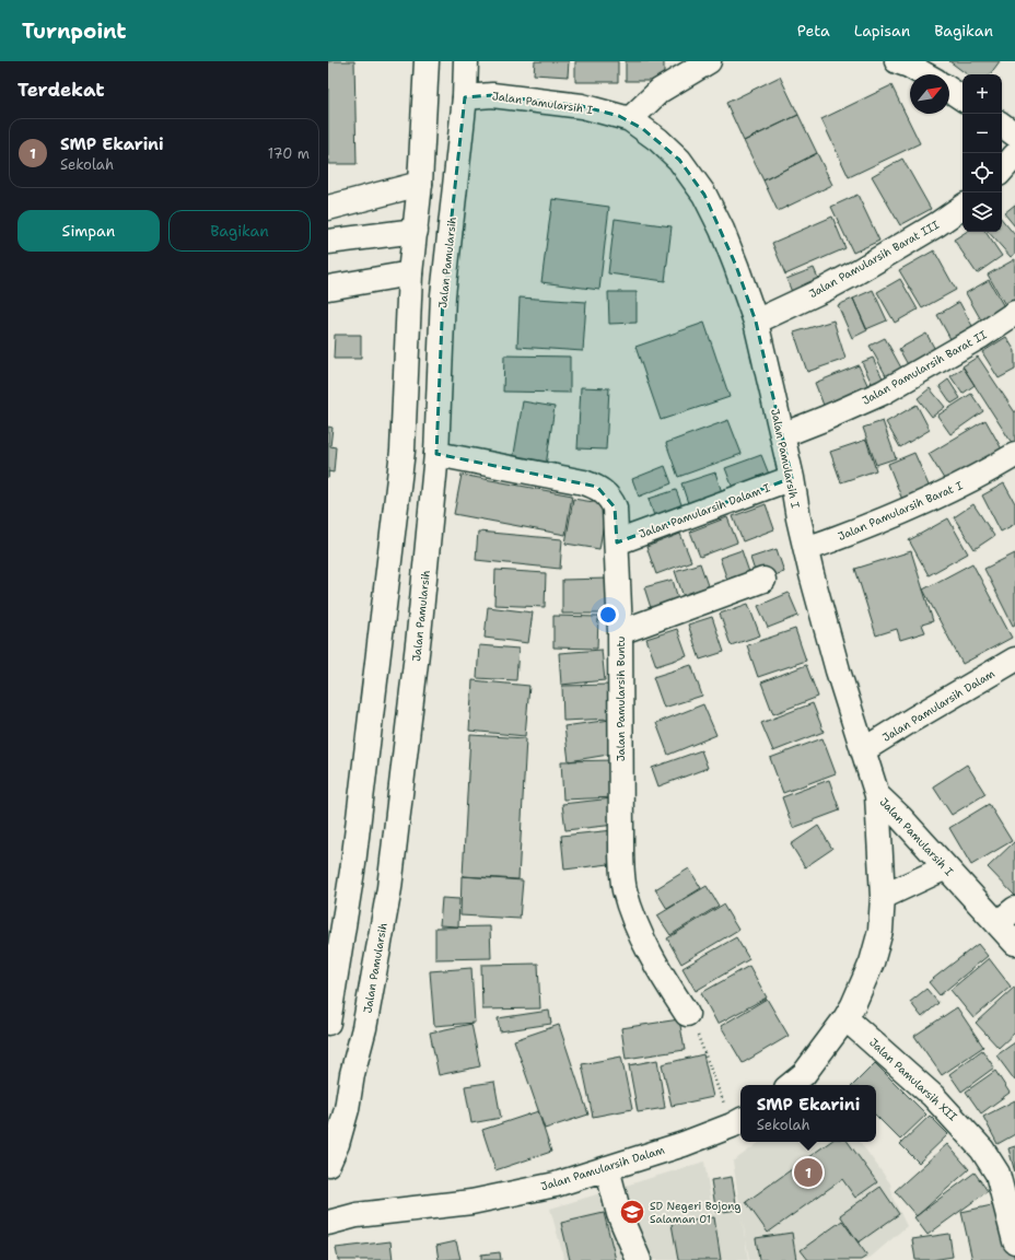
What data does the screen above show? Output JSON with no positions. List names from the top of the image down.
{
  "streets": {
    "main road": [
      "Jalan Pamularsih I",
      "Jalan Pamularsih Barat III",
      "Jalan Pamularsih",
      "Jalan Pamularsih Barat II",
      "Jalan Pamularsih Dalam I",
      "Jalan Pamularsih Barat I",
      "Jalan Pamularsih Buntu",
      "Jalan Pamularsih Dalam",
      "Jalan Pamularsih XII"
    ]
  },
  "crossings": [
    ["Jalan Pamularsih I", "Jalan Pamularsih Barat III"],
    ["Jalan Pamularsih I", "Jalan Pamularsih"],
    ["Jalan Pamularsih I", "Jalan Pamularsih Barat II"],
    ["Jalan Pamularsih I", "Jalan Pamularsih Dalam I"],
    ["Jalan Pamularsih I", "Jalan Pamularsih Barat I"],
    ["Jalan Pamularsih I", "Jalan Pamularsih Dalam"],
    ["Jalan Pamularsih", "Jalan Pamularsih Buntu"],
    ["Jalan Pamularsih Dalam I", "Jalan Pamularsih Buntu"]
  ],
  "places": {
    "school or university": ["SD Negeri Bojong Salaman 01"]
  },
  "north": "top right",
  "page": {
    "header": "Turnpoint",
    "nav": ["Peta", "Lapisan", "Bagikan"],
    "heading": "Terdekat",
    "map_buttons": ["+", "−"],
    "list": [
      {
        "mark": "1",
        "name": "SMP Ekarini",
        "note": "Sekolah",
        "value": "170 m"
      }
    ],
    "buttons": ["Simpan", "Bagikan"],
    "popup": ["SMP Ekarini", "Sekolah"],
    "pins": "1"
  }
}
